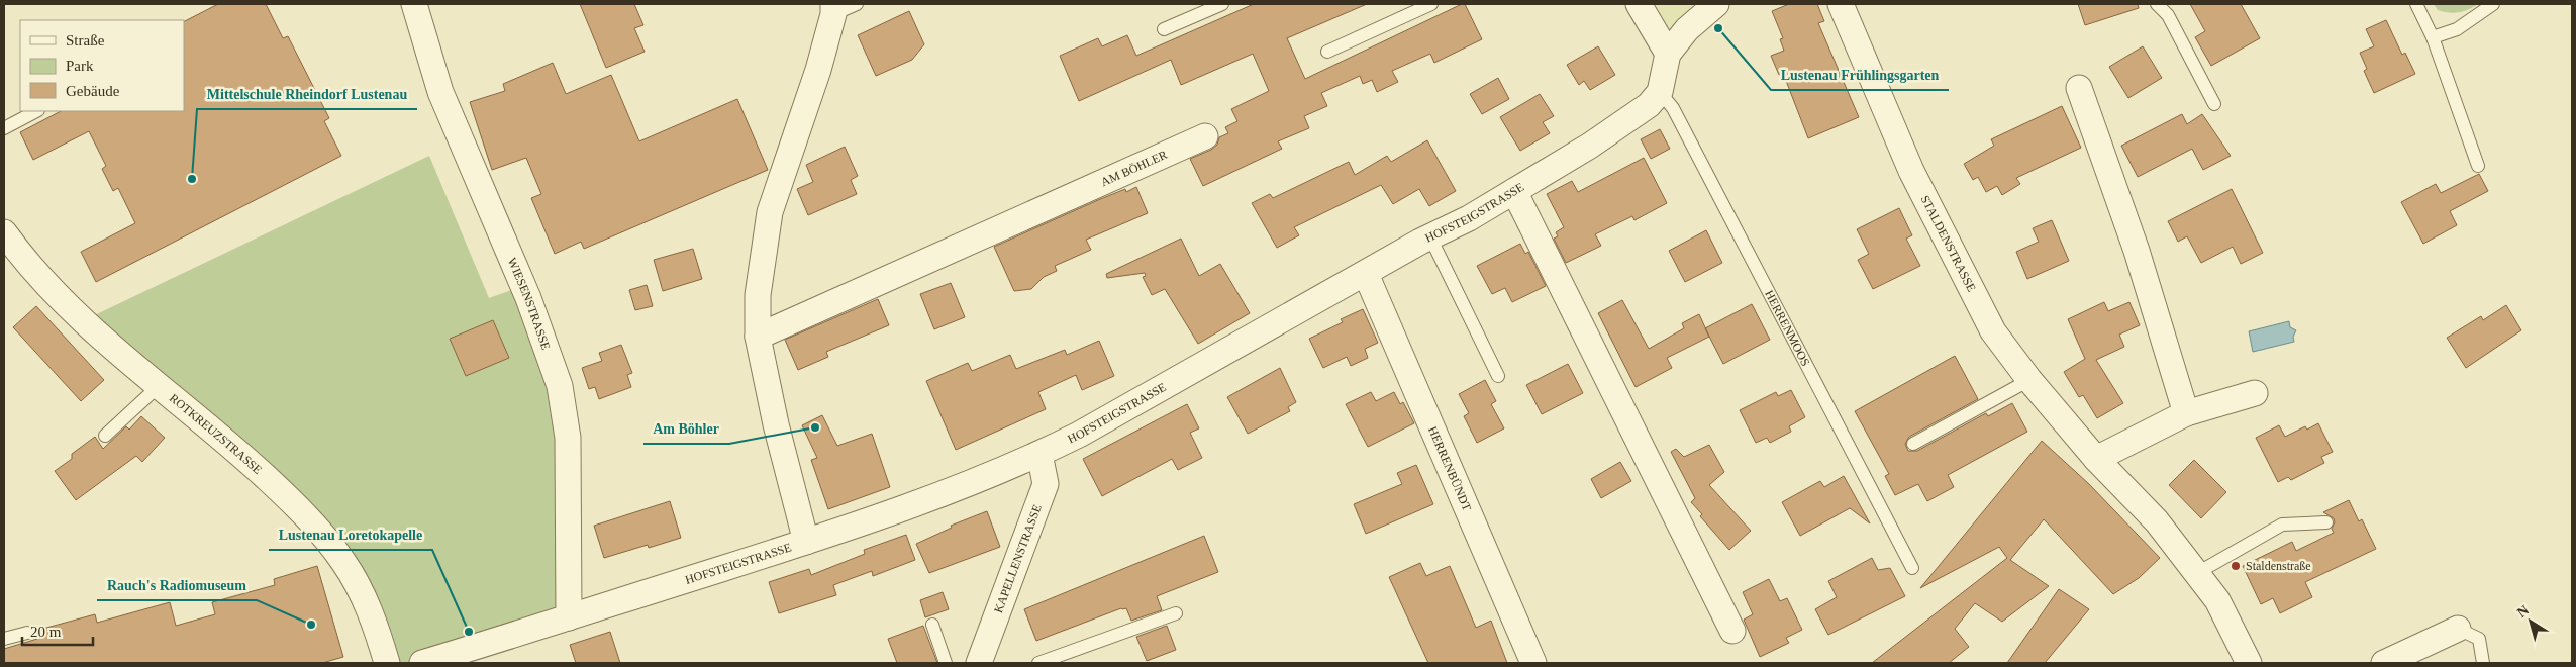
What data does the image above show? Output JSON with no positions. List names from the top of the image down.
{
  "streets": {
    "street": [
      "AM BÖHLER",
      "HOFSTEIGSTRASSE",
      "STALDENSTRASSE",
      "WIESENSTRASSE",
      "ROTKREUZSTRASSE",
      "HERRENBÜNDT",
      "KAPELLENSTRASSE"
    ],
    "lane": ["HERRENMOOS"]
  },
  "crossings": [
    ["HOFSTEIGSTRASSE", "WIESENSTRASSE"],
    ["HOFSTEIGSTRASSE", "HERRENMOOS"],
    ["HOFSTEIGSTRASSE", "HERRENBÜNDT"],
    ["HOFSTEIGSTRASSE", "KAPELLENSTRASSE"]
  ],
  "places": [
    "Lustenau Frühlingsgarten",
    "Mittelschule Rheindorf Lustenau",
    "Am Böhler",
    "Staldenstraße",
    "Rauch's Radiomuseum",
    "Lustenau Loretokapelle"
  ],
  "legend": ["Straße", "Park", "Gebäude"],
  "scale_bar": "20 m",
  "north": "top left"
}
